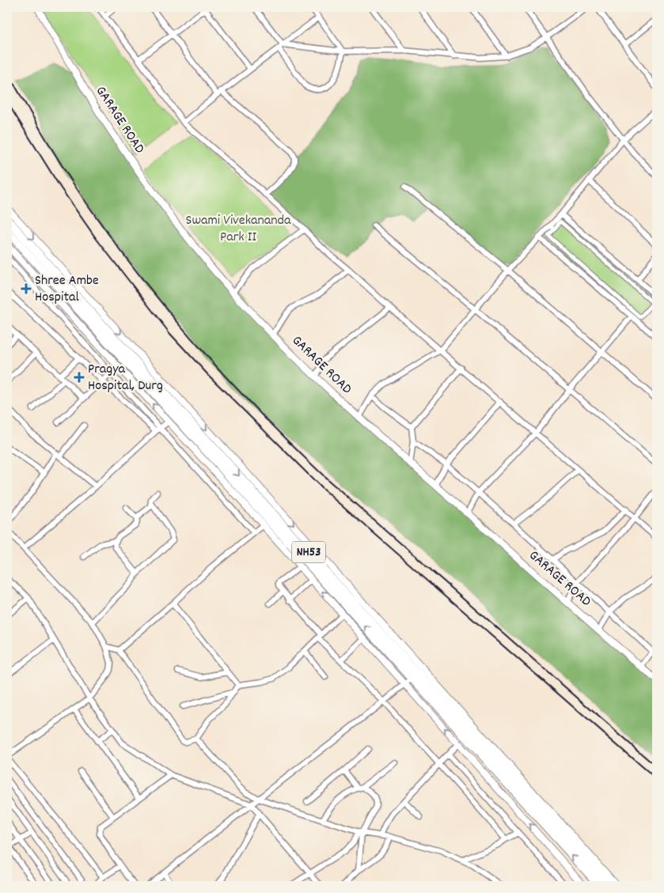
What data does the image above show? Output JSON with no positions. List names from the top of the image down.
{
  "streets": {
    "highway": ["NH53"],
    "street": ["GARAGE ROAD"]
  },
  "parks": ["Swami Vivekananda Park II"],
  "places": {
    "health": ["Shree Ambe Hospital", "Pragya Hospital, Durg"]
  }
}
